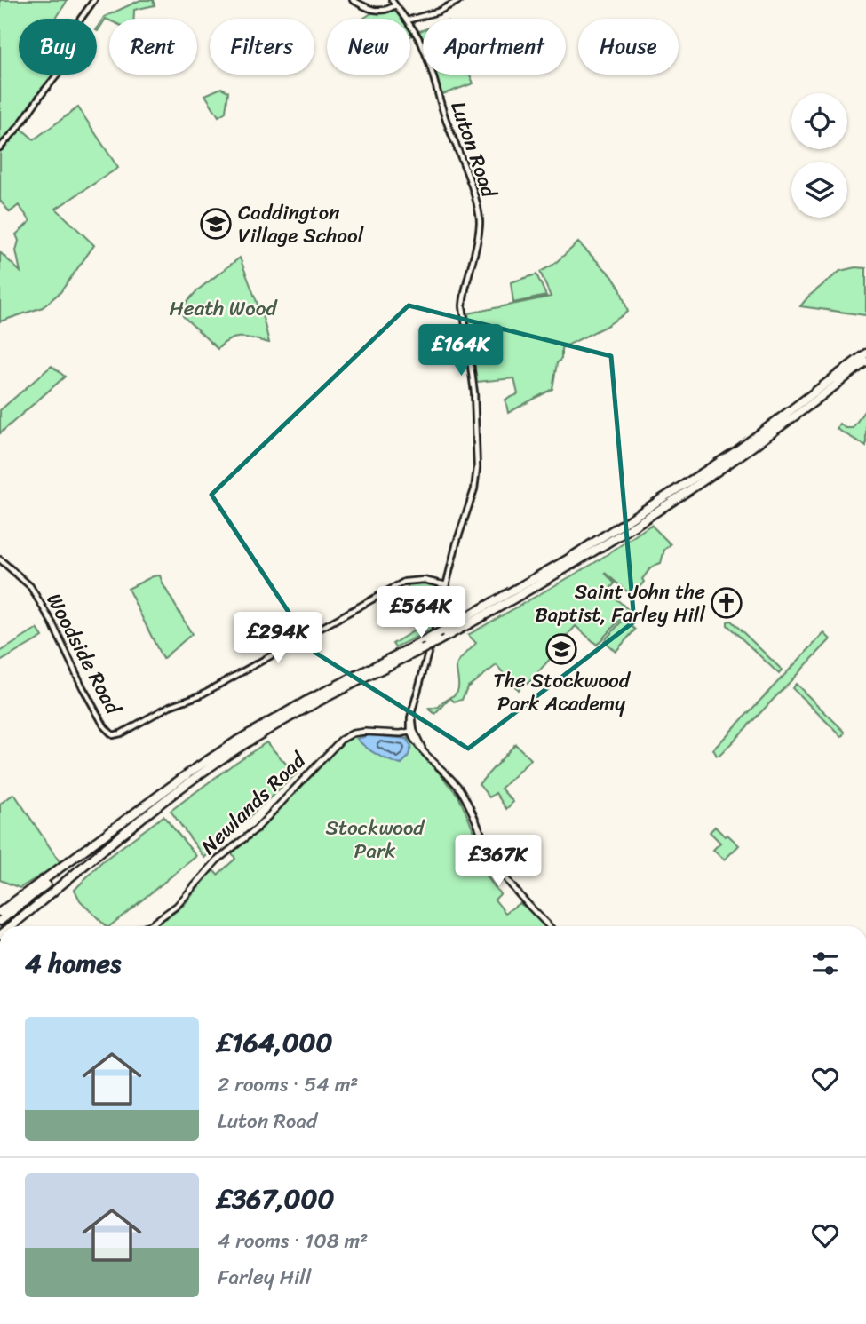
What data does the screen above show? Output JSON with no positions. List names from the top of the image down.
{
  "streets": {
    "main road": ["Newlands Road"],
    "street": ["Luton Road", "Woodside Road"]
  },
  "crossings": [
    ["Luton Road", "Woodside Road"],
    ["Luton Road", "Newlands Road"]
  ],
  "parks": ["Heath Wood", "Stockwood Park"],
  "places": {
    "school or university": ["Caddington Village School", "The Stockwood Park Academy"],
    "church": ["Saint John the Baptist, Farley Hill"]
  },
  "page": {
    "chip": [
      "Buy",
      "Rent",
      "Filters",
      "New",
      "Apartment",
      "House"
    ],
    "price": [
      "£164K",
      "£564K",
      "£294K",
      "£367K"
    ],
    "heading": "4 homes",
    "list": [
      {
        "name": "£164,000",
        "note": "2 rooms · 54 m² · Luton Road"
      },
      {
        "name": "£367,000",
        "note": "4 rooms · 108 m² · Farley Hill"
      }
    ]
  }
}
